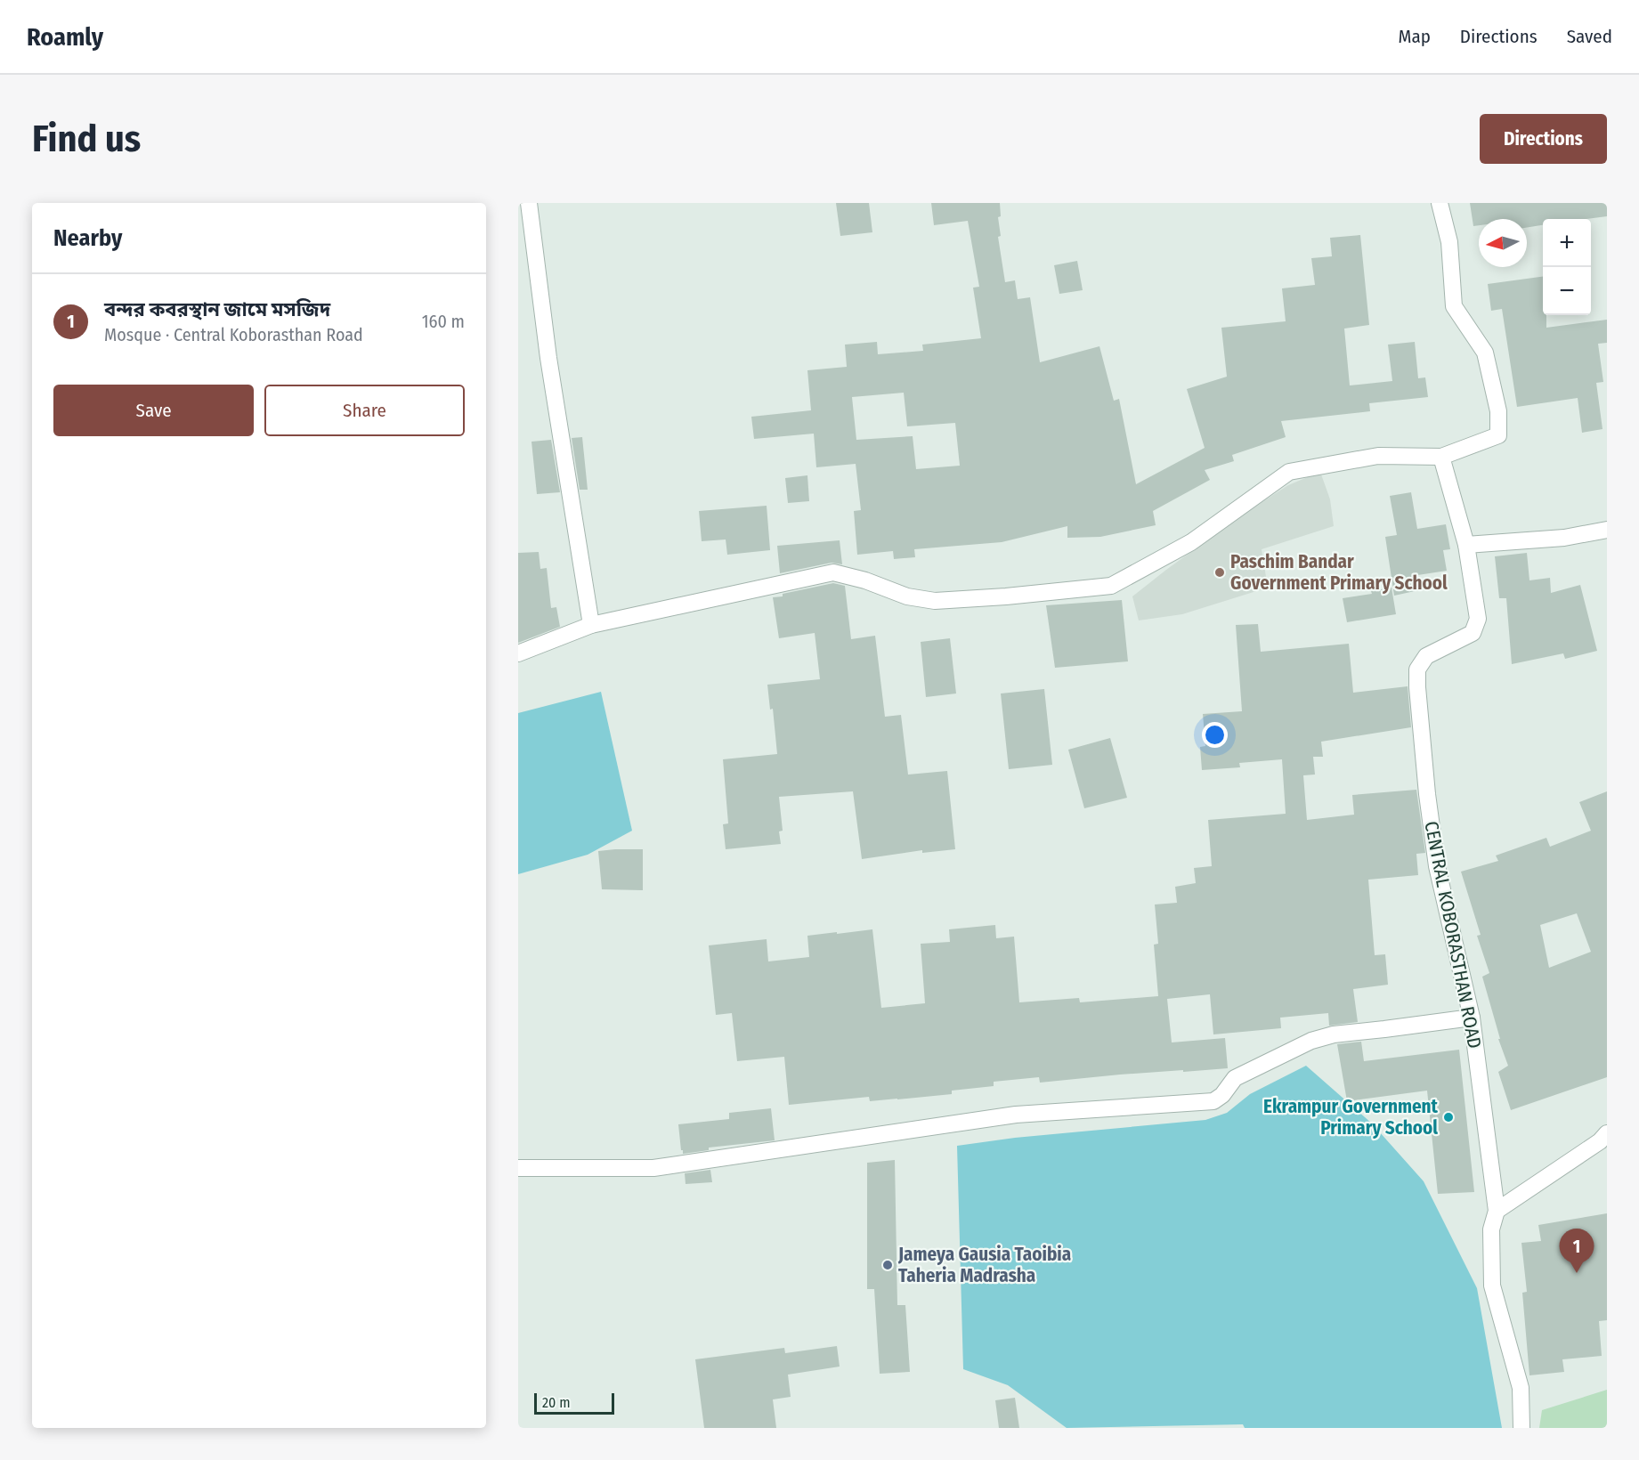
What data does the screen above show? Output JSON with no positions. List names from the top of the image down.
{
  "streets": {
    "street": ["CENTRAL KOBORASTHAN ROAD"]
  },
  "places": ["Paschim Bandar Government Primary School", "Ekrampur Government Primary School", "Jameya Gausia Taoibia Taheria Madrasha"],
  "scale_bar": "20 m",
  "north": "left",
  "page": {
    "header": "Roamly",
    "nav": ["Map", "Directions", "Saved"],
    "buttons": [
      "Directions",
      ["Save", "Share"]
    ],
    "title": "Find us",
    "heading": "Nearby",
    "map_buttons": ["+", "−"],
    "list": [
      {
        "mark": "1",
        "name": "বন্দর কবরস্থান জামে মসজিদ",
        "note": "Mosque · Central Koborasthan Road",
        "value": "160 m"
      }
    ],
    "pins": "1",
    "scale": "20 m"
  }
}
